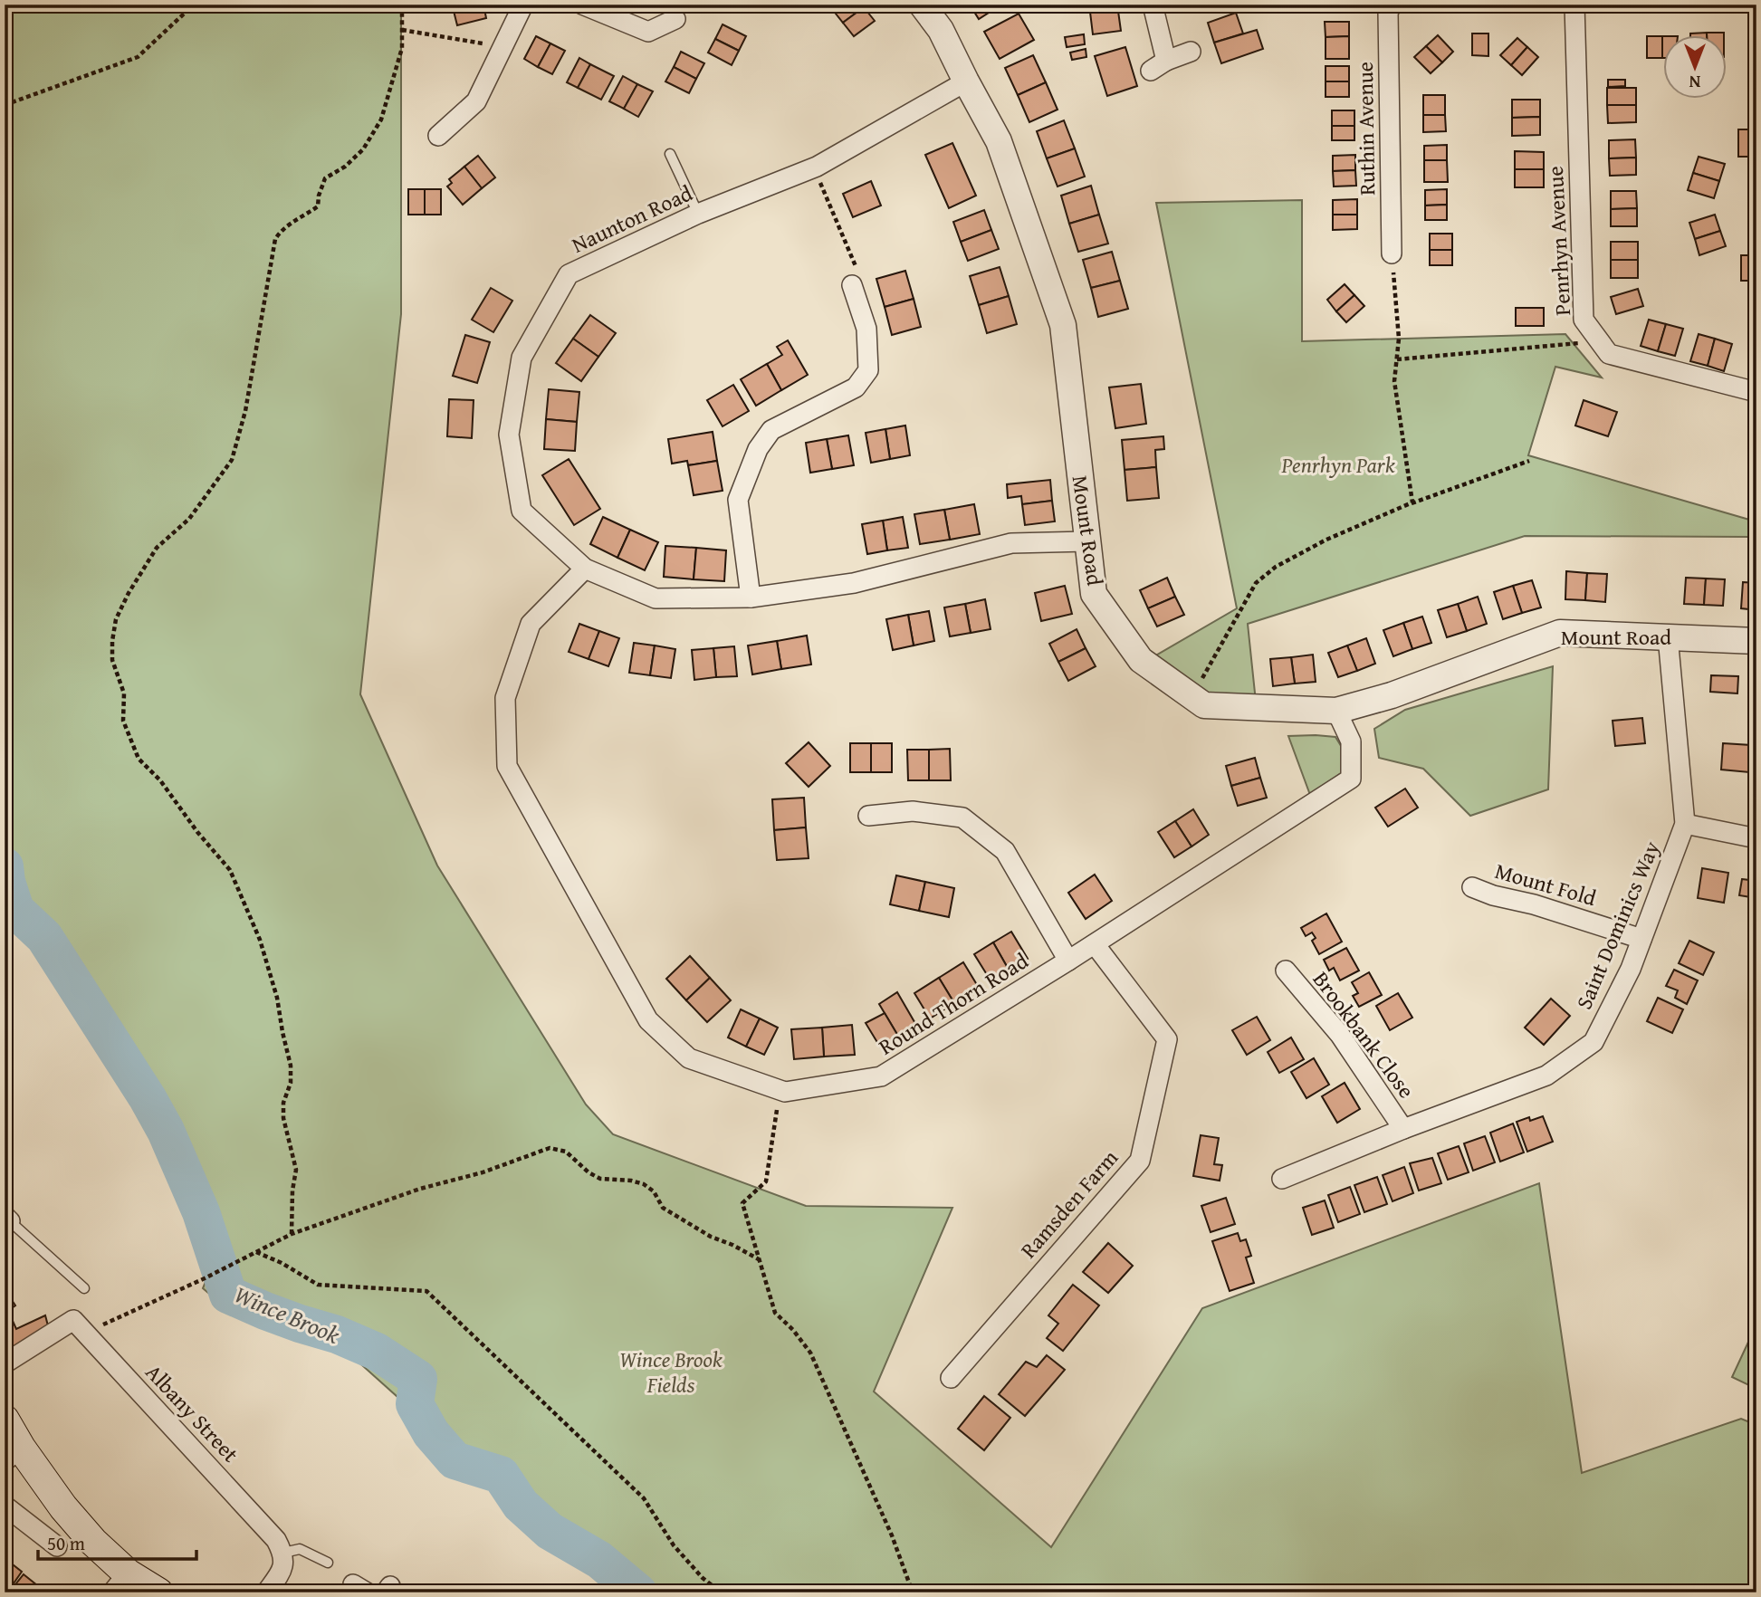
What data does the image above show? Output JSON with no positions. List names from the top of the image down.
{
  "streets": {
    "street": [
      "Ruthin Avenue",
      "Naunton Road",
      "Penrhyn Avenue",
      "Mount Road",
      "Mount Fold",
      "Saint Dominics Way",
      "Round Thorn Road",
      "Brookbank Close",
      "Ramsden Farm",
      "Albany Street"
    ]
  },
  "crossings": [
    ["Naunton Road", "Mount Road"],
    ["Naunton Road", "Round Thorn Road"],
    ["Mount Road", "Saint Dominics Way"],
    ["Mount Road", "Round Thorn Road"],
    ["Mount Fold", "Saint Dominics Way"],
    ["Saint Dominics Way", "Brookbank Close"],
    ["Round Thorn Road", "Ramsden Farm"]
  ],
  "water": ["Wince Brook"],
  "parks": ["Penrhyn Park", "Wince Brook Fields"],
  "scale_bar": "50 m",
  "north": "bottom"
}
